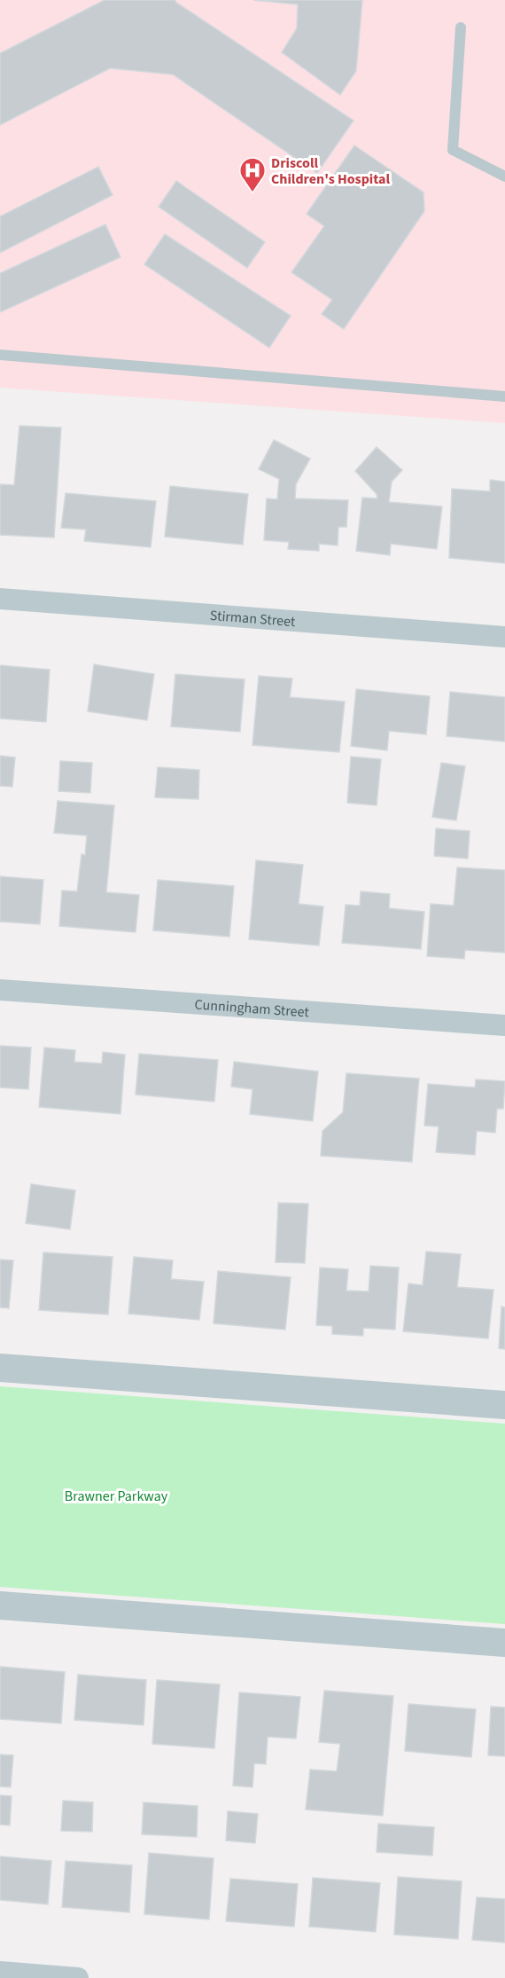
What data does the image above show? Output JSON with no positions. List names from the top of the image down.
{
  "streets": {
    "street": ["Stirman Street", "Cunningham Street"]
  },
  "parks": ["Brawner Parkway"],
  "places": {
    "hospital": ["Driscoll Children's Hospital"]
  }
}
